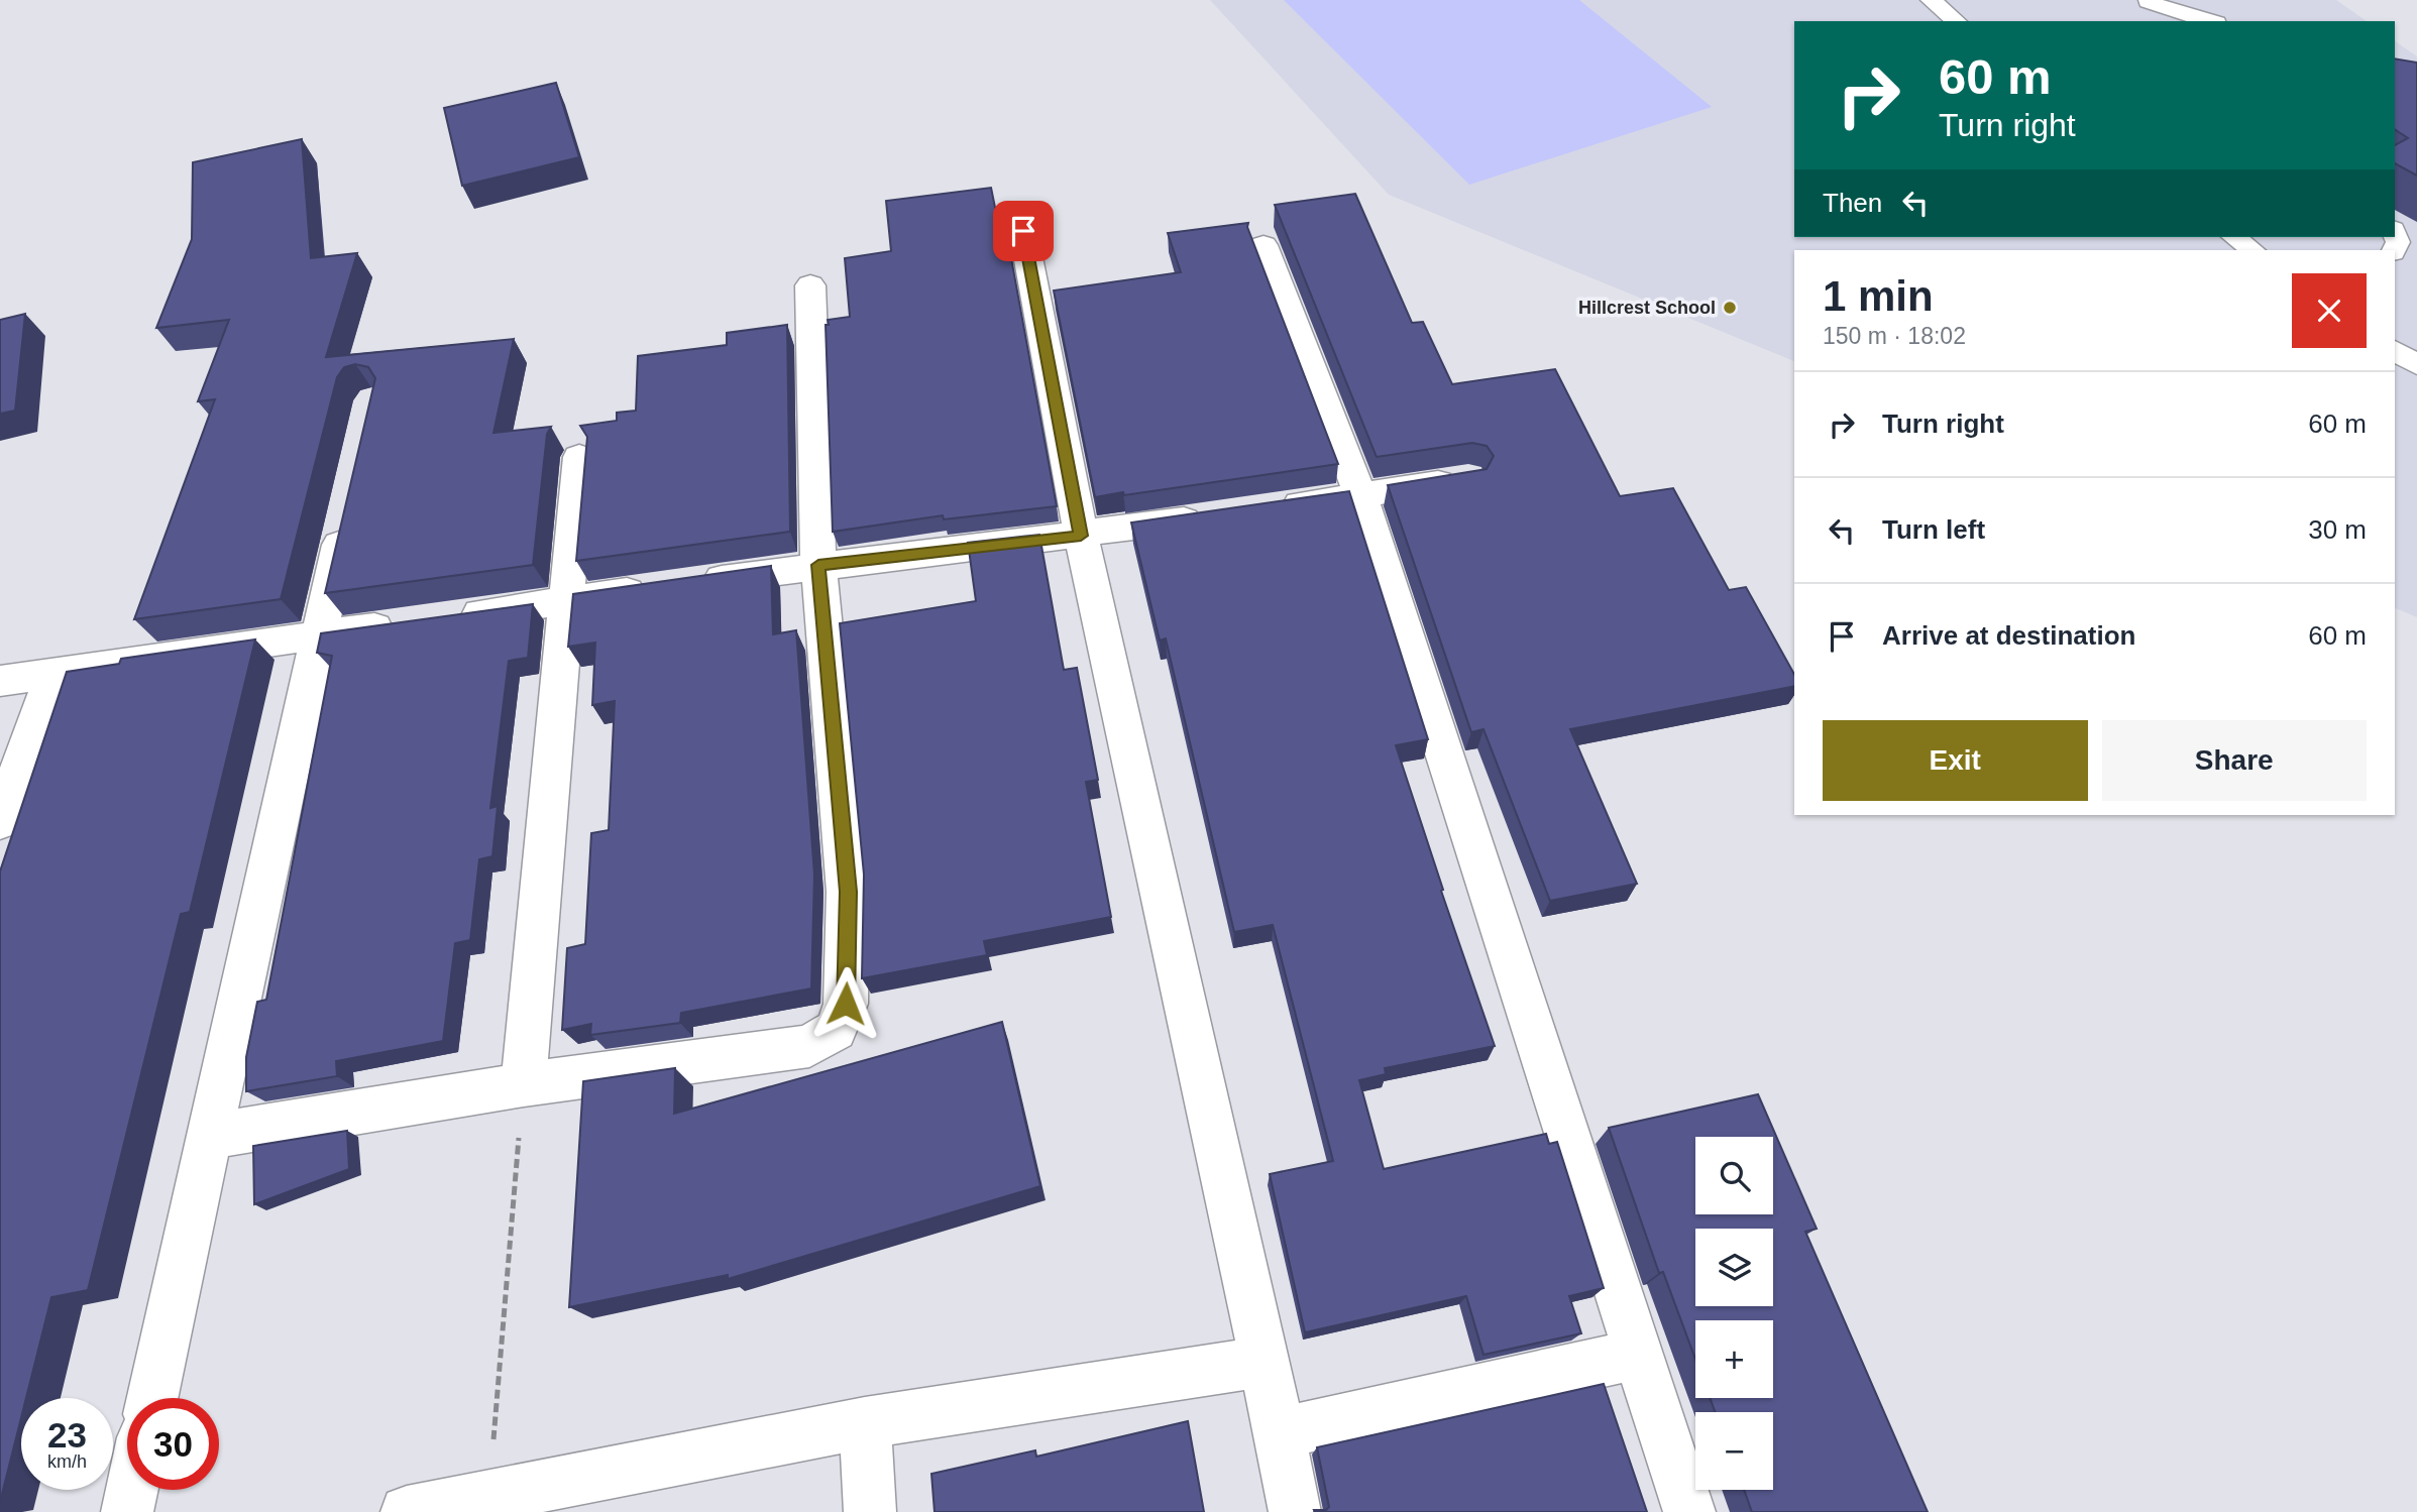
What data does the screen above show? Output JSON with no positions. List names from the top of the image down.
{
  "places": ["Hillcrest School"],
  "page": {
    "turn": ["60 m", "Turn right"],
    "then": "Then",
    "heading": ["1 min", "150 m · 18:02"],
    "list": [
      {
        "name": "Turn right",
        "value": "60 m"
      },
      {
        "name": "Turn left",
        "value": "30 m"
      },
      {
        "name": "Arrive at destination",
        "value": "60 m"
      }
    ],
    "buttons": ["Exit", "Share"],
    "map_buttons": ["+", "−"],
    "speed": "23 km/h",
    "limit": "30"
  }
}
